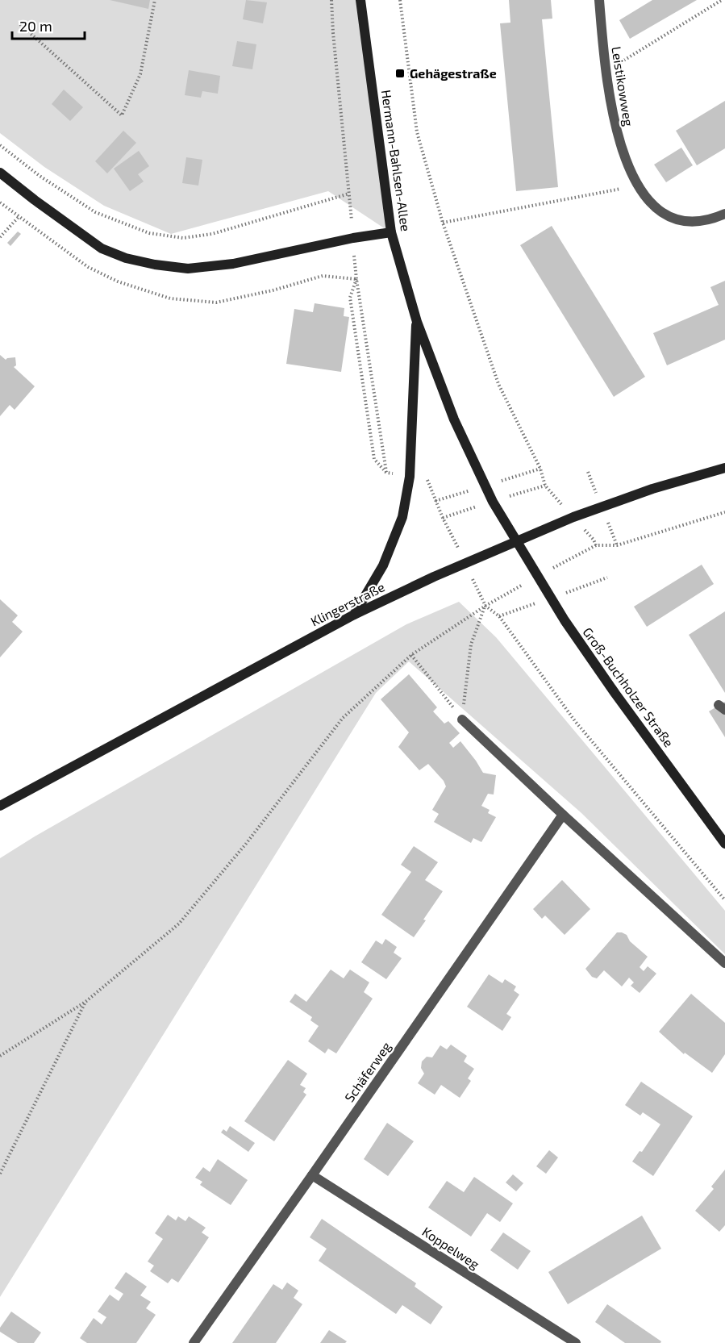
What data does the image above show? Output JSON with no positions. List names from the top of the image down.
{
  "streets": {
    "street": [
      "Leistikowweg",
      "Hermann-Bahlsen-Allee",
      "Klingerstraße",
      "Groß-Buchholzer Straße",
      "Schäferweg",
      "Koppelweg"
    ]
  },
  "crossings": [
    ["Hermann-Bahlsen-Allee", "Klingerstraße"],
    ["Hermann-Bahlsen-Allee", "Groß-Buchholzer Straße"],
    ["Klingerstraße", "Groß-Buchholzer Straße"],
    ["Schäferweg", "Koppelweg"]
  ],
  "places": {
    "transit": ["Gehägestraße"]
  },
  "scale_bar": "20 m"
}
